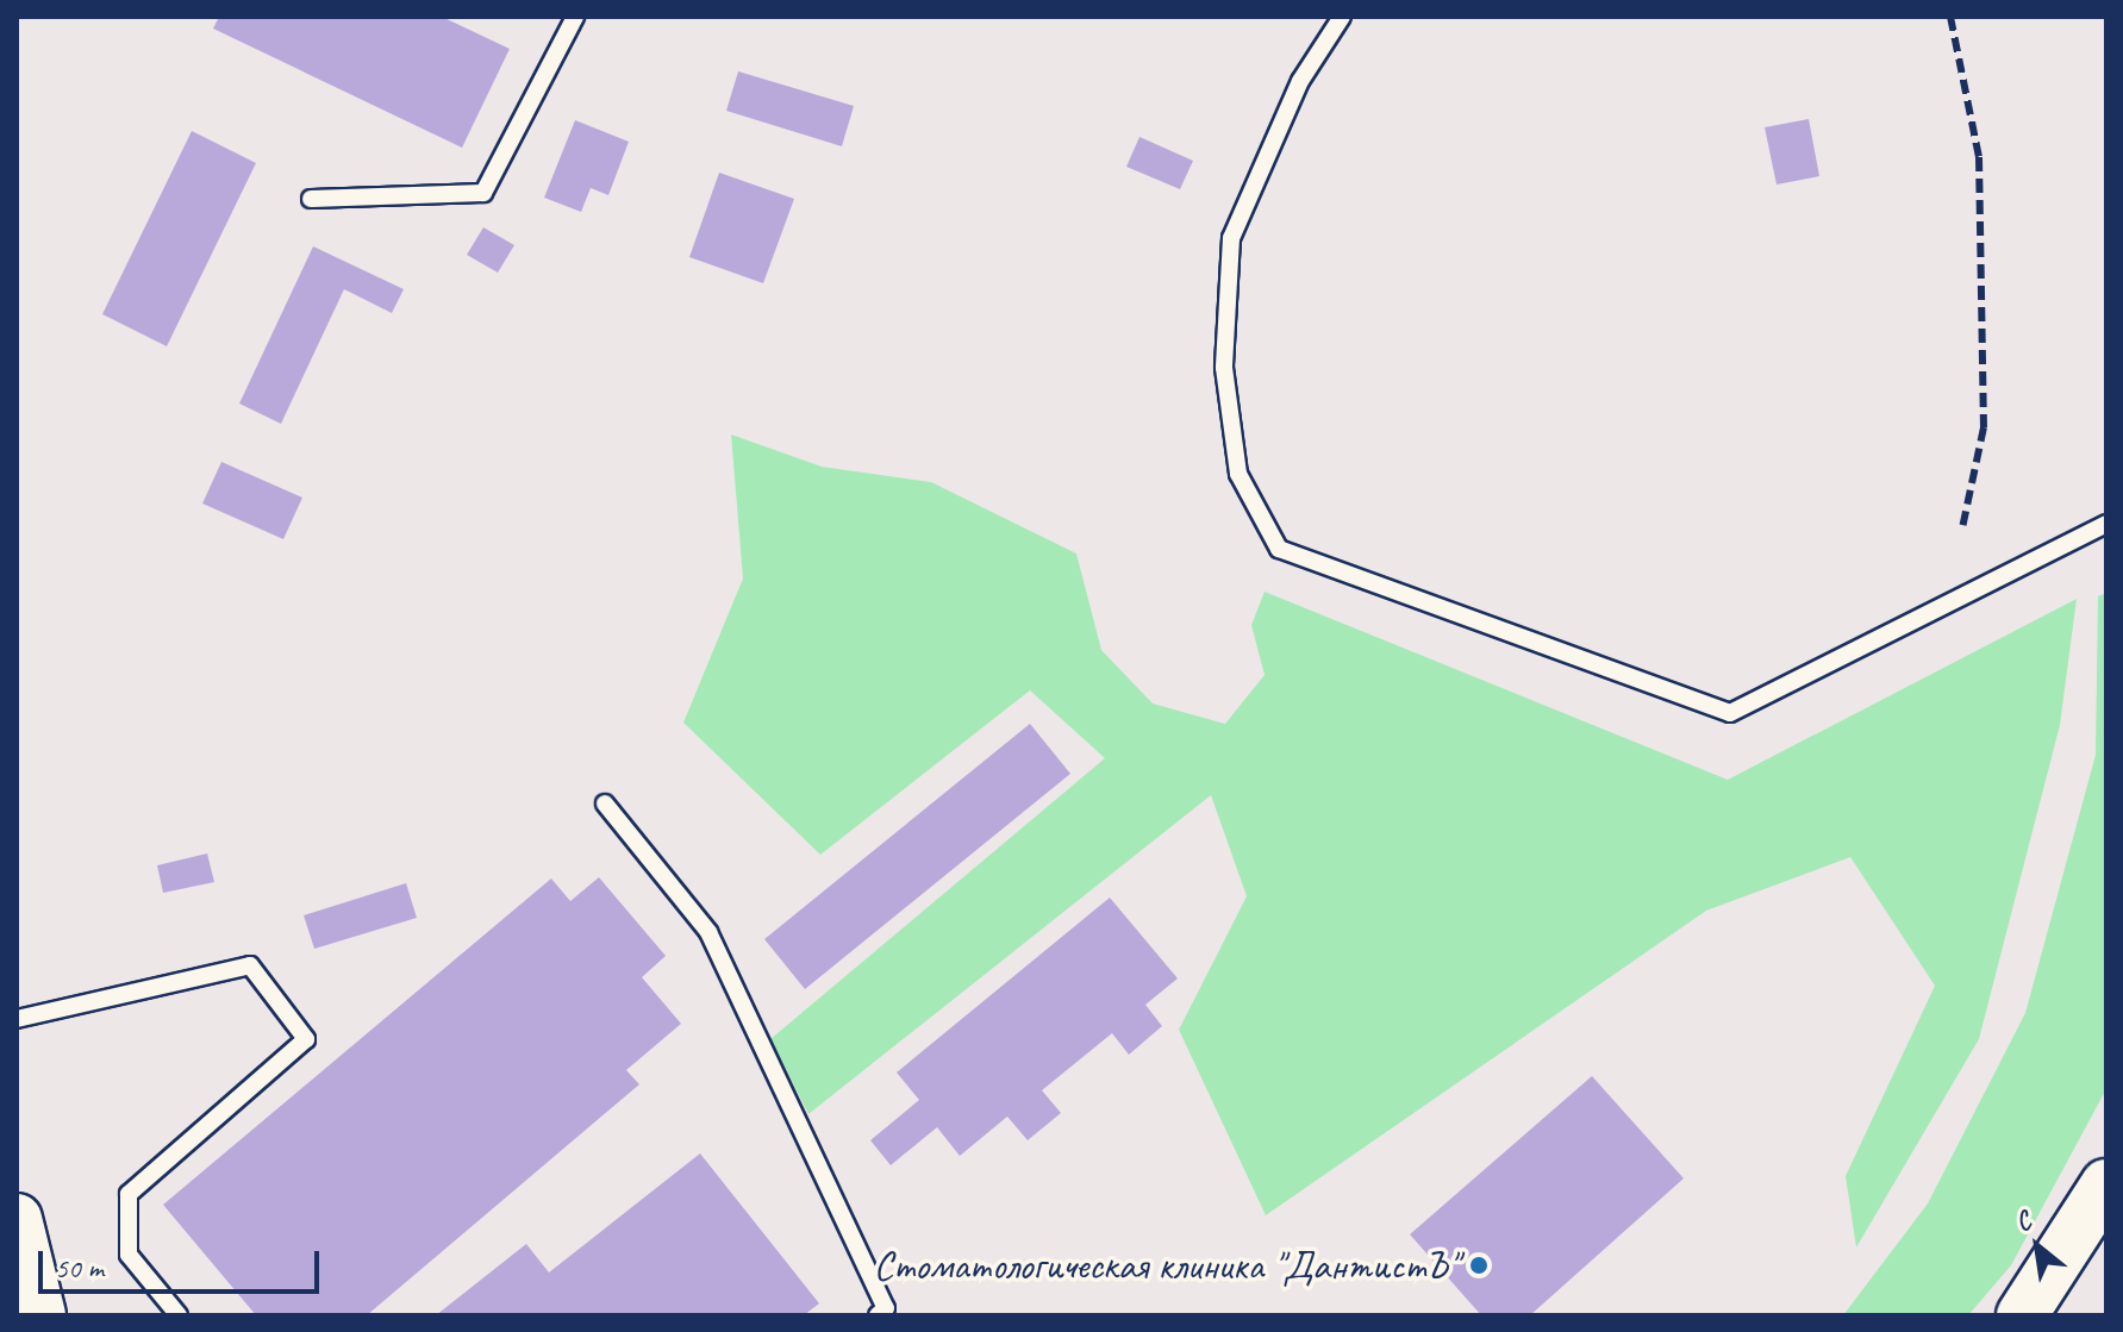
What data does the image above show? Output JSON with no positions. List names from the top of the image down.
{
  "places": ["Стоматологическая клиника \"ДантистЪ\""],
  "scale_bar": "50 m",
  "north": "top left"
}
